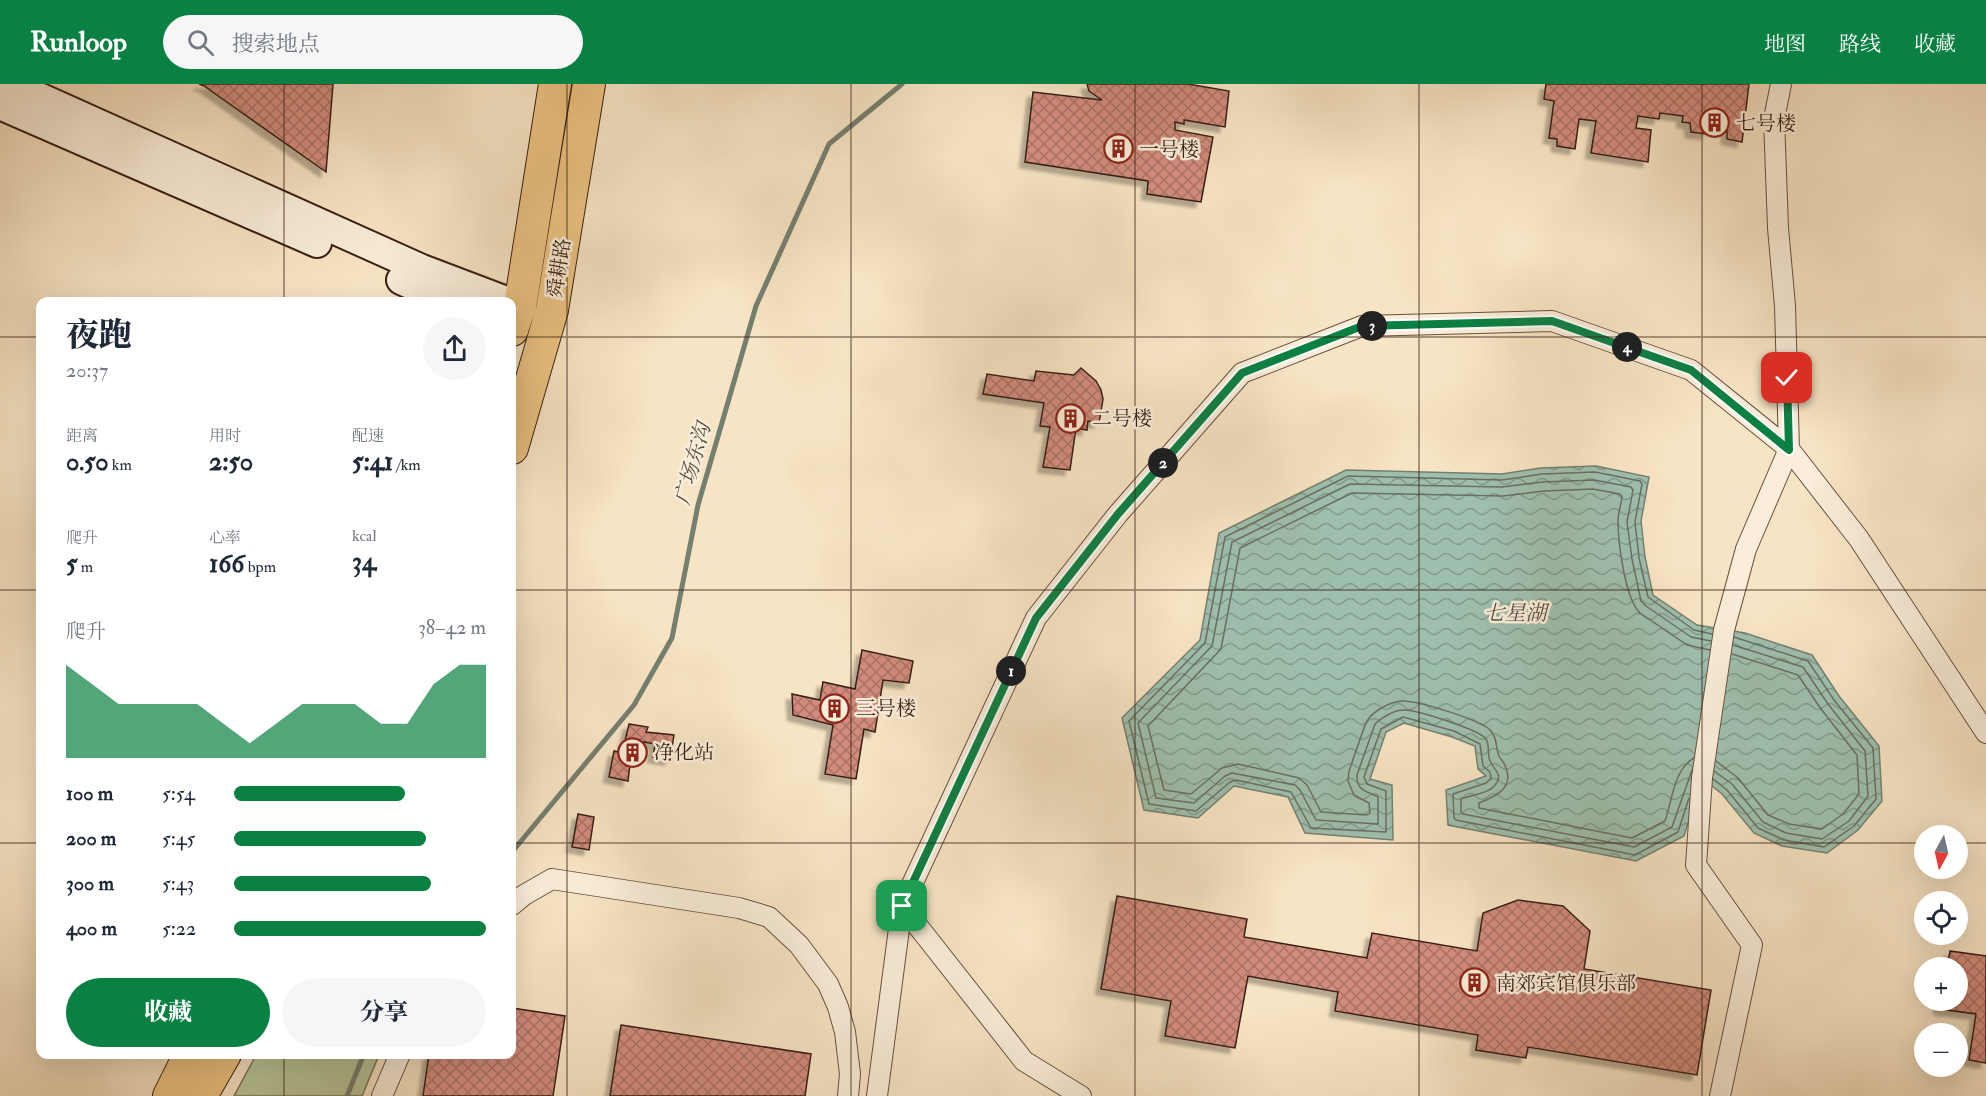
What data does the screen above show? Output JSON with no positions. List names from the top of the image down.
{
  "streets": {
    "main road": ["舜耕路"]
  },
  "water": ["广场东沟", "七星湖"],
  "places": {
    "building": [
      "七号楼",
      "一号楼",
      "二号楼",
      "三号楼",
      "净化站",
      "南郊宾馆俱乐部"
    ]
  },
  "north": "bottom",
  "page": {
    "header": "Runloop",
    "search": "搜索地点",
    "nav": ["地图", "路线", "收藏"],
    "heading": ["夜跑", "20:37"],
    "pins": [
      "3",
      "4",
      "2",
      "1"
    ],
    "stats": [
      ["距离", "0.50 km"],
      ["用时", "2:50"],
      ["配速", "5:41 /km"],
      ["爬升", "5 m"],
      ["心率", "166 bpm"],
      ["kcal", "34"]
    ],
    "chart": ["爬升", "38–42 m"],
    "list": [
      {
        "name": "100 m",
        "note": "5:54"
      },
      {
        "name": "200 m",
        "note": "5:45"
      },
      {
        "name": "300 m",
        "note": "5:43"
      },
      {
        "name": "400 m",
        "note": "5:22"
      }
    ],
    "map_buttons": ["+", "−"],
    "buttons": ["收藏", "分享"]
  }
}
